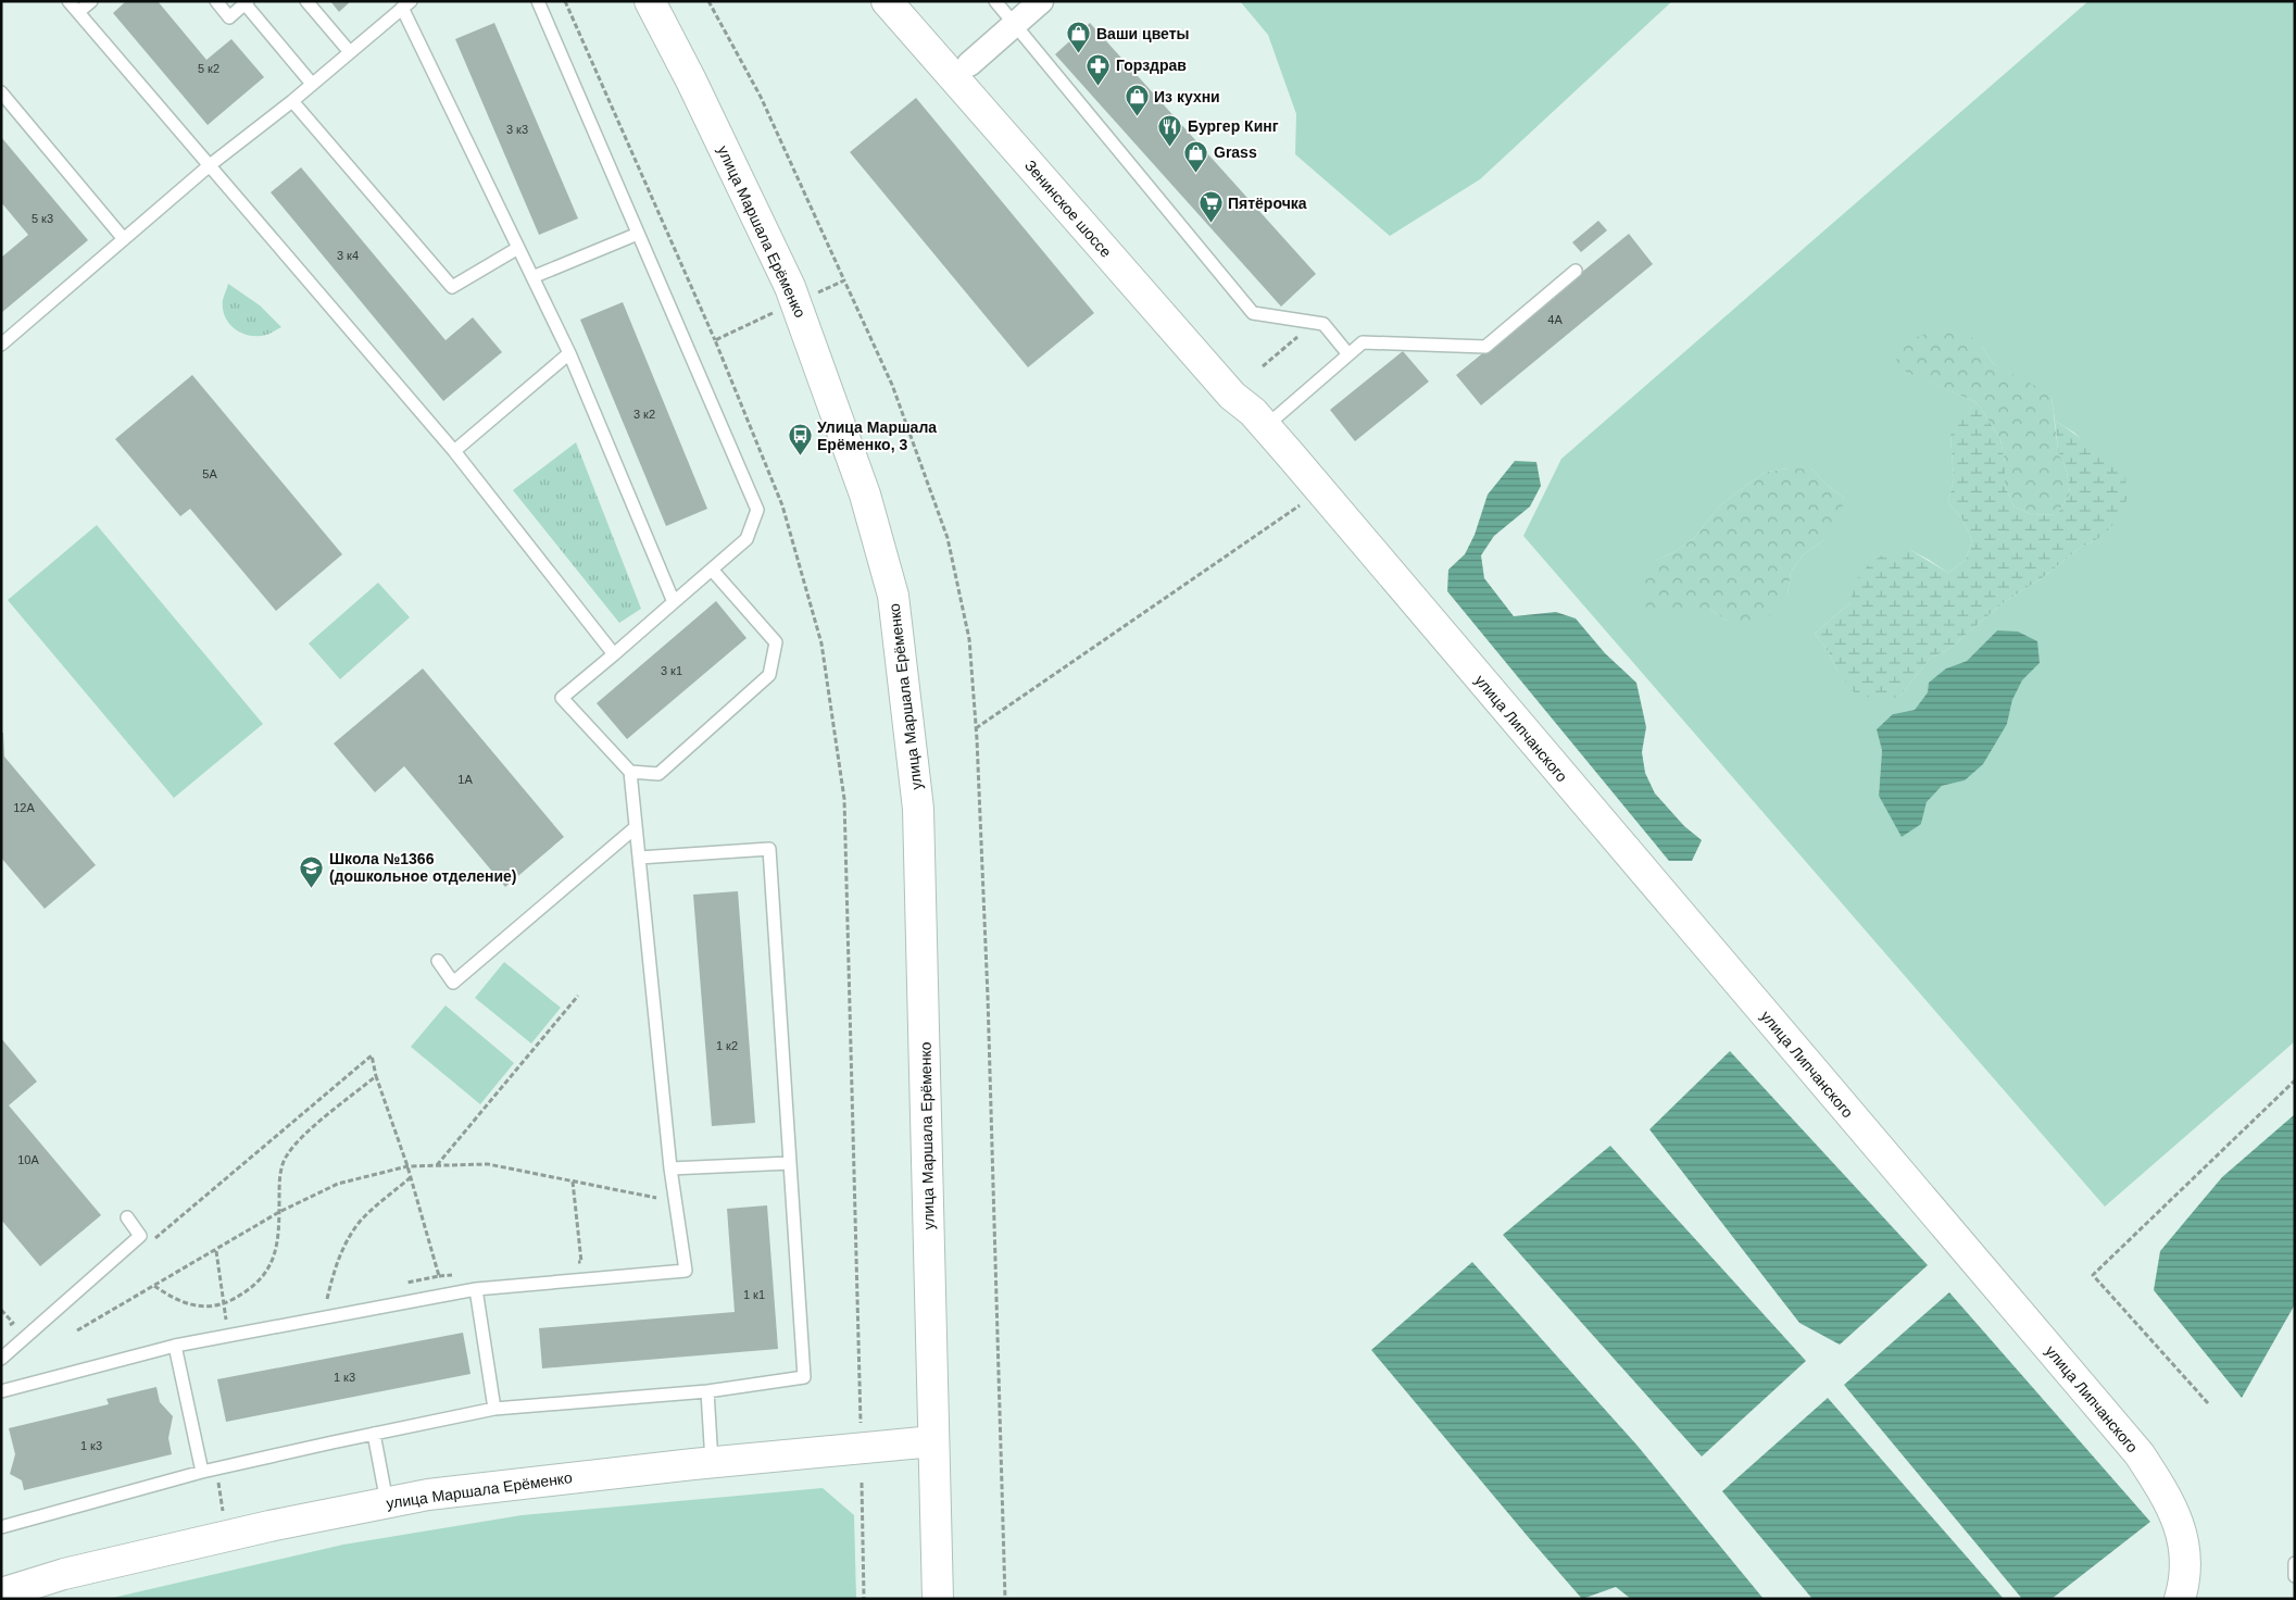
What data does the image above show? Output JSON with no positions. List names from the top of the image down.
{
  "streets": {
    "street": ["Зенинское шоссе", "улица Маршала Ерёменко", "улица Липчанского"]
  },
  "crossings": [
    ["Зенинское шоссе", "улица Липчанского"]
  ],
  "places": {
    "shop": ["Ваши цветы", "Из кухни", "Grass"],
    "pharmacy": ["Горздрав"],
    "restaurant": ["Бургер Кинг"],
    "supermarket": ["Пятёрочка"],
    "bus stop": ["Улица Маршала Ерёменко, 3"],
    "school or university": ["Школа №1366 (дошкольное отделение)"]
  },
  "house_numbers": [
    "5 к2",
    "3 к3",
    "5 к3",
    "3 к4",
    "4А",
    "3 к2",
    "5А",
    "3 к1",
    "1А",
    "12А",
    "1 к2",
    "10А",
    "1 к1",
    "1 к3",
    "1 к3"
  ]
}
